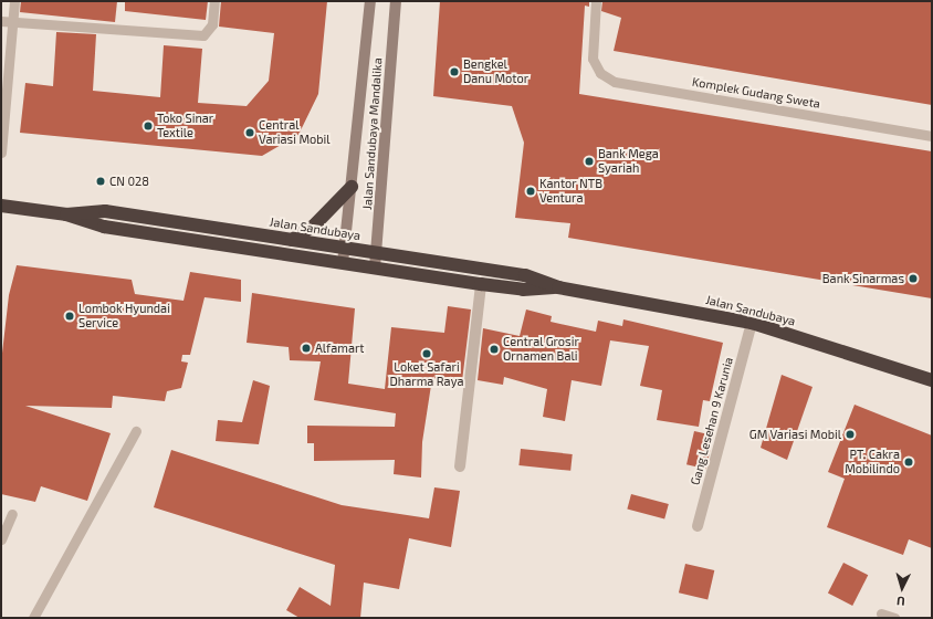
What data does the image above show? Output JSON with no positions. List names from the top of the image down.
{
  "streets": {
    "highway": ["Jalan Sandubaya"],
    "main road": ["Jalan Sandubaya Mandalika"],
    "street": ["Gang Lesehan 9 Karunia"],
    "lane": ["Komplek Gudang Sweta"]
  },
  "crossings": [
    ["Jalan Sandubaya Mandalika", "Jalan Sandubaya"],
    ["Jalan Sandubaya", "Gang Lesehan 9 Karunia"]
  ],
  "places": [
    "Bengkel Danu Motor",
    "Toko Sinar Textile",
    "Central Variasi Mobil",
    "Bank Mega Syariah",
    "CN 028",
    "Kantor NTB Ventura",
    "Bank Sinarmas",
    "Lombok Hyundai Service",
    "Alfamart",
    "Central Grosir Ornamen Bali",
    "Loket Safari Dharma Raya",
    "GM Variasi Mobil",
    "PT. Cakra Mobilindo"
  ],
  "north": "bottom"
}
